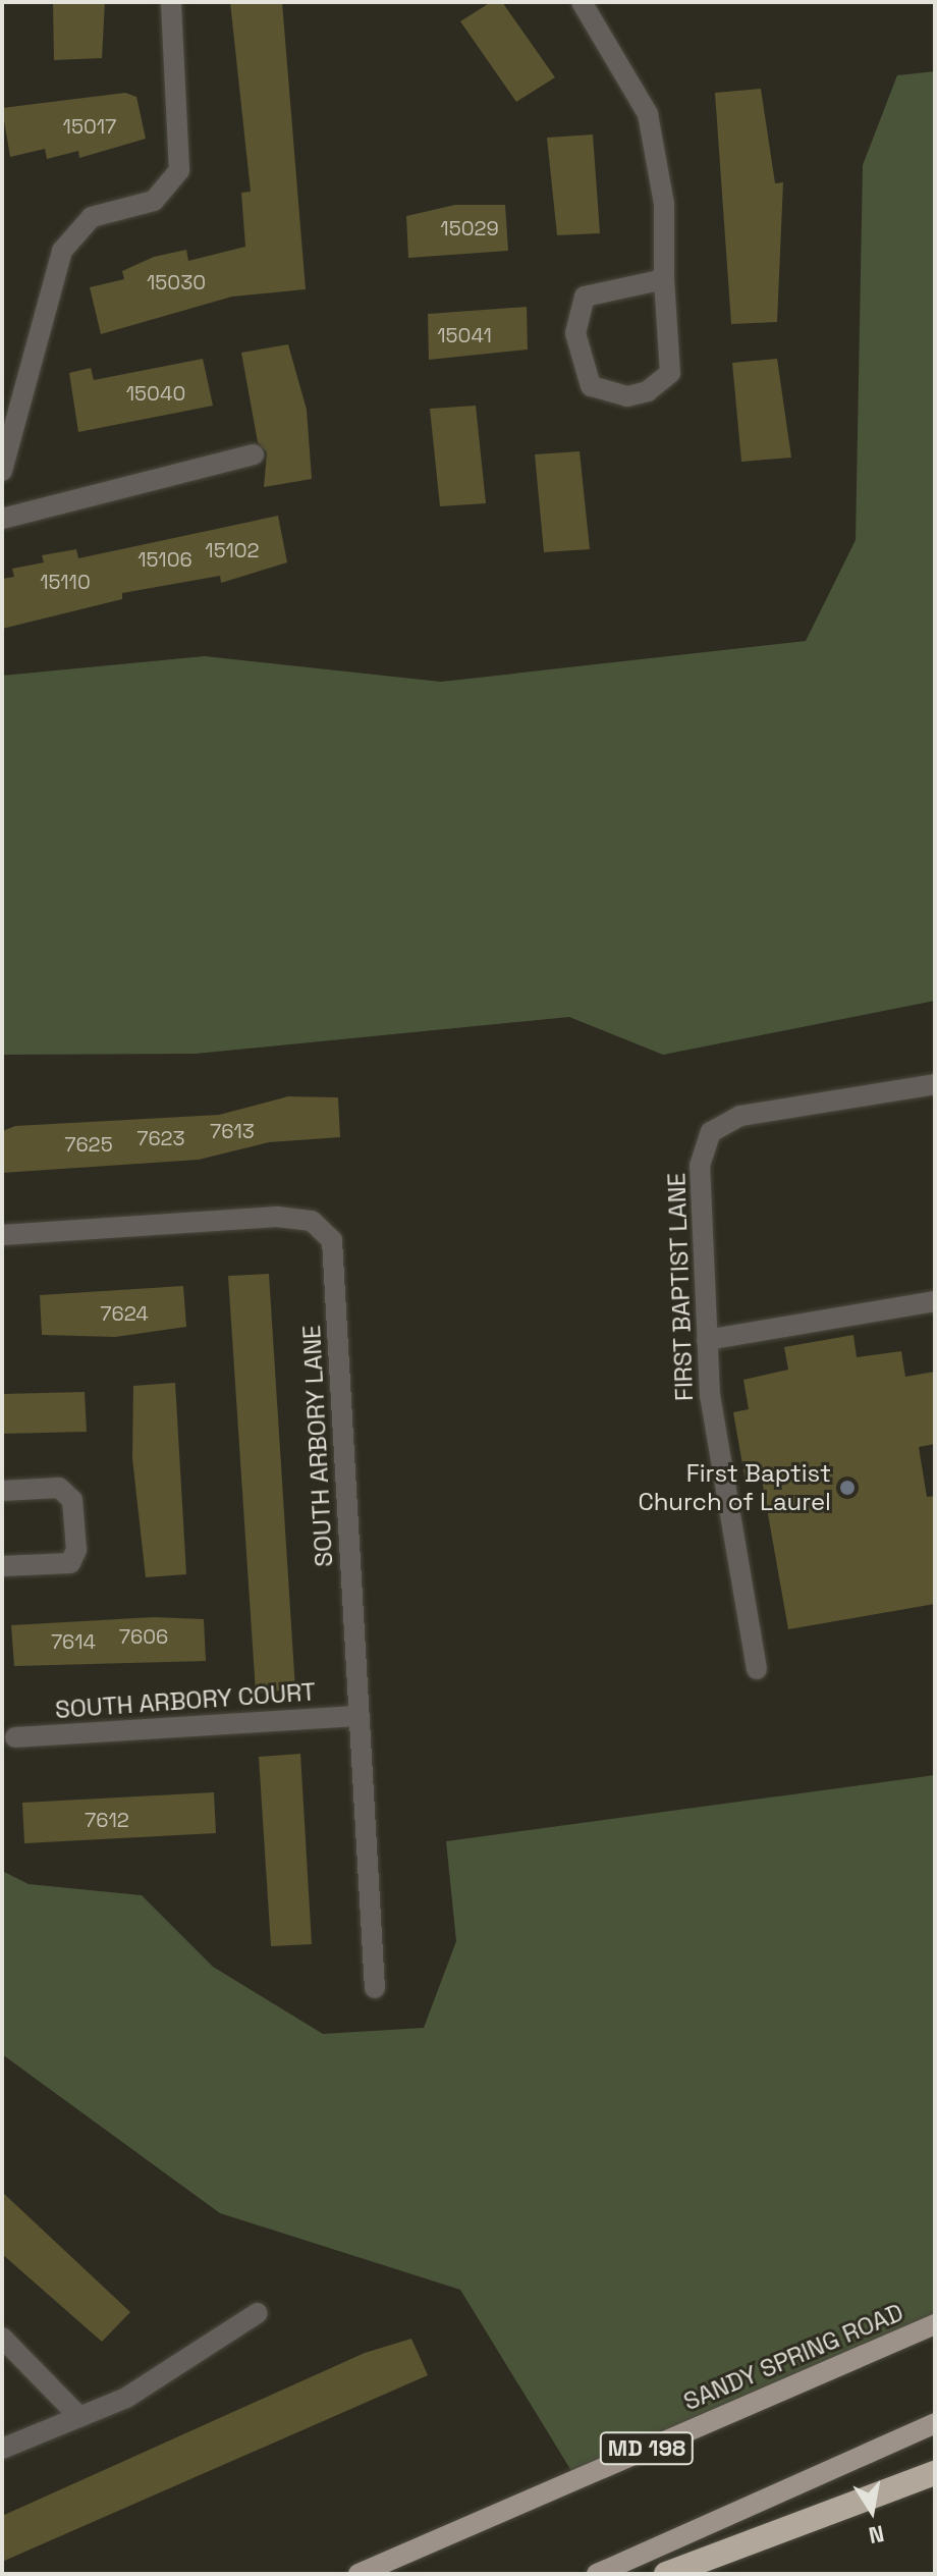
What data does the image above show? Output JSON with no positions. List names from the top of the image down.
{
  "streets": {
    "main road": ["SANDY SPRING ROAD", "MD 198"],
    "street": ["FIRST BAPTIST LANE", "SOUTH ARBORY LANE", "SOUTH ARBORY COURT"]
  },
  "crossings": [
    ["SOUTH ARBORY LANE", "SOUTH ARBORY COURT"]
  ],
  "places": ["First Baptist Church of Laurel"],
  "house_numbers": [
    "15017",
    "15029",
    "15030",
    "15041",
    "15040",
    "15102",
    "15106",
    "15110",
    "7613",
    "7623",
    "7625",
    "7624",
    "7606",
    "7614",
    "7612"
  ],
  "north": "bottom"
}
